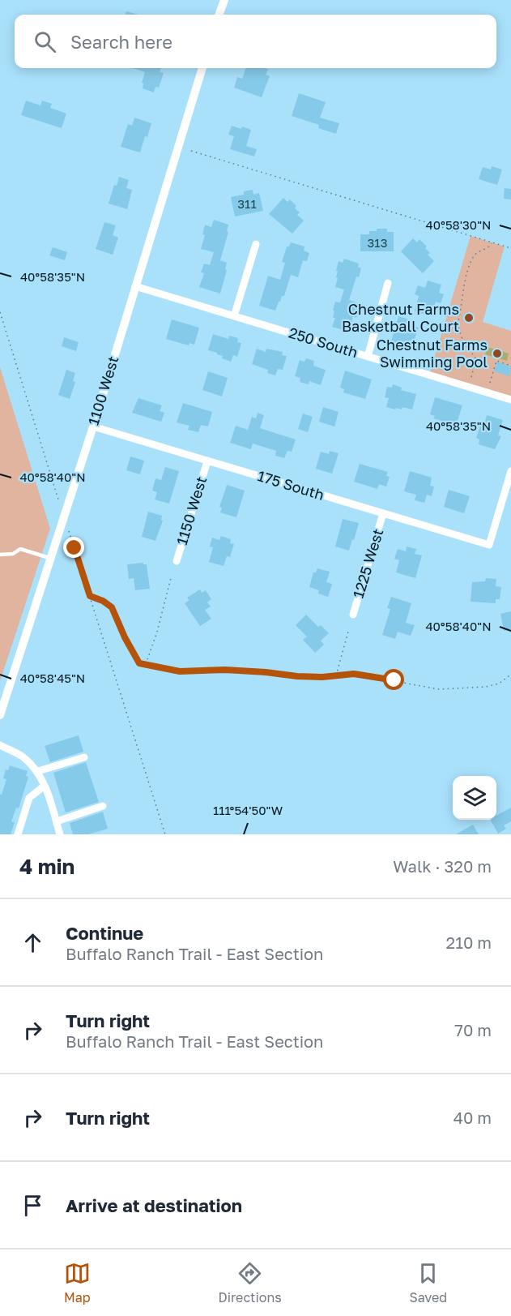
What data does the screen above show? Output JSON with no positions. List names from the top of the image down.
{
  "streets": {
    "street": [
      "250 South",
      "1100 West",
      "175 South",
      "1150 West",
      "1225 West"
    ]
  },
  "crossings": [
    ["250 South", "1100 West"],
    ["1100 West", "175 South"],
    ["175 South", "1150 West"],
    ["175 South", "1225 West"]
  ],
  "places": ["Chestnut Farms Basketball Court", "Chestnut Farms Swimming Pool"],
  "house_numbers": ["311", "313"],
  "page": {
    "search": "Search here",
    "heading": ["4 min", "Walk · 320 m"],
    "list": [
      ["Continue", "Buffalo Ranch Trail - East Section", "210 m"],
      ["Turn right", "Buffalo Ranch Trail - East Section", "70 m"],
      ["Turn right", "40 m"],
      "Arrive at destination"
    ],
    "nav": ["Map", "Directions", "Saved"]
  },
  "coordinates": [
    "40°58'30\"N",
    "40°58'35\"N",
    "40°58'40\"N",
    "40°58'45\"N",
    "111°54'50\"W"
  ]
}
